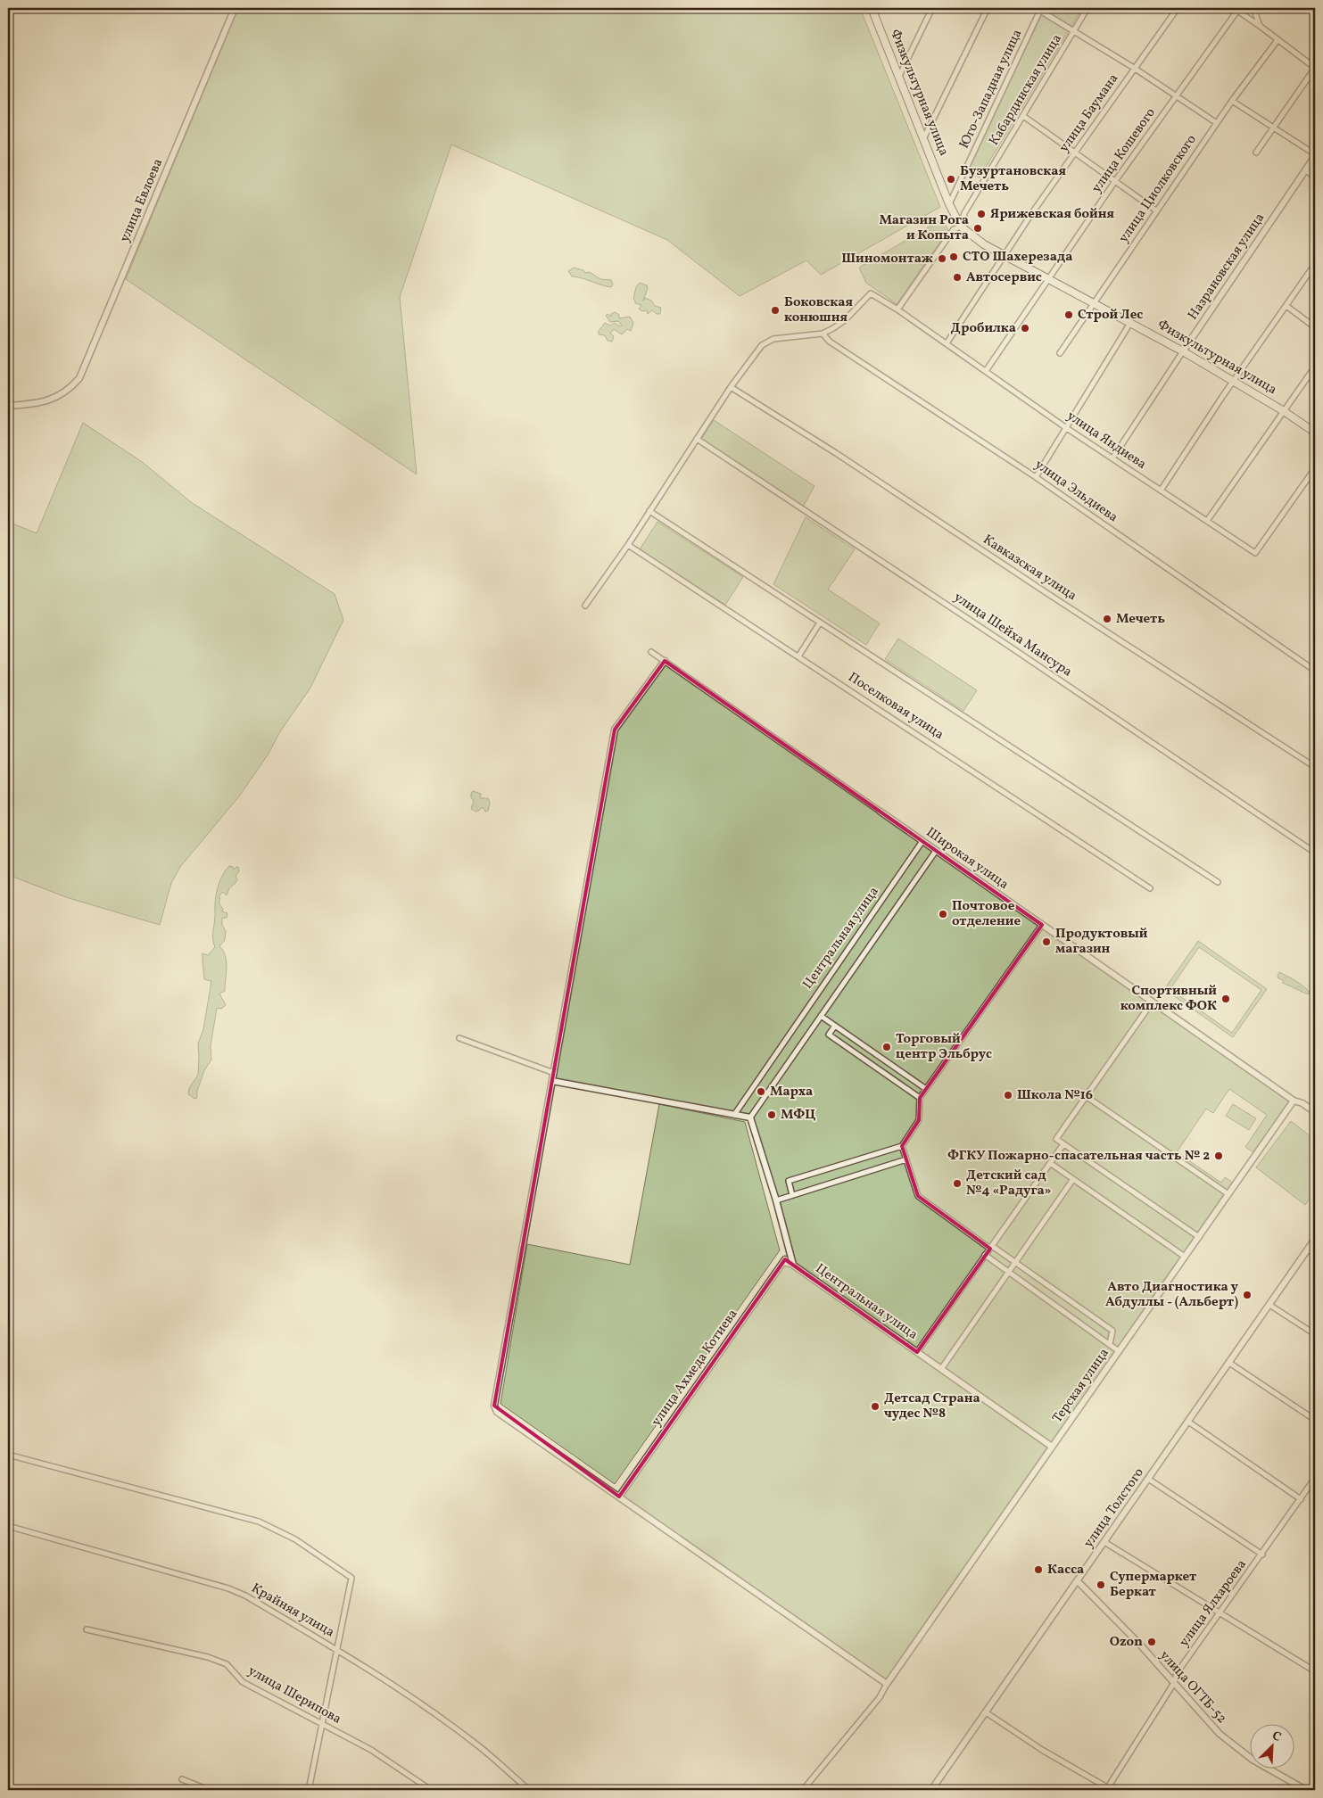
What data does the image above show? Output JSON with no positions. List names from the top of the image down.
{
  "streets": {
    "main road": ["Физкультурная улица"],
    "street": [
      "Юго-Западная улица",
      "Кабардинская улица",
      "улица Баумана",
      "улица Кошевого",
      "улица Циолковского",
      "улица Евлоева",
      "Назрановская улица",
      "улица Яндиева",
      "улица Эльдиева",
      "Кавказская улица",
      "улица Шейха Мансура",
      "Поселковая улица",
      "Широкая улица",
      "Центральная улица",
      "улица Ахмеда Котиева",
      "Терская улица",
      "улица Толстого",
      "улица Ялхароева",
      "Крайняя улица",
      "улица ОГТБ-52",
      "улица Шерипова"
    ]
  },
  "crossings": [
    ["Юго-Западная улица", "Физкультурная улица"],
    ["Кабардинская улица", "Физкультурная улица"],
    ["Физкультурная улица", "улица Баумана"],
    ["Физкультурная улица", "улица Кошевого"],
    ["Физкультурная улица", "улица Циолковского"],
    ["Физкультурная улица", "Назрановская улица"],
    ["улица Баумана", "улица Яндиева"],
    ["улица Кошевого", "улица Яндиева"],
    ["Назрановская улица", "улица Яндиева"],
    ["Широкая улица", "Центральная улица"],
    ["Широкая улица", "Терская улица"],
    ["Центральная улица", "улица Ахмеда Котиева"],
    ["Центральная улица", "Терская улица"],
    ["улица Толстого", "улица ОГТБ-52"],
    ["улица Ялхароева", "улица ОГТБ-52"]
  ],
  "places": [
    "Бузуртановская Мечеть",
    "Ярижевская бойня",
    "Магазин Рога и Копыта",
    "СТО Шахерезада",
    "Шиномонтаж",
    "Автосервис",
    "Боковская конюшня",
    "Строй Лес",
    "Дробилка",
    "Мечеть",
    "Почтовое отделение",
    "Продуктовый магазин",
    "Спортивный комплекс ФОК",
    "Торговый центр Эльбрус",
    "Марха",
    "Школа №16",
    "МФЦ",
    "ФГКУ Пожарно-спасательная часть № 2",
    "Детский сад №4 «Радуга»",
    "Авто Диагностика у Абдуллы - (Альберт)",
    "Детсад Страна чудес №8",
    "Касса",
    "Супермаркет Беркат",
    "Ozon"
  ],
  "north": "top right"
}
